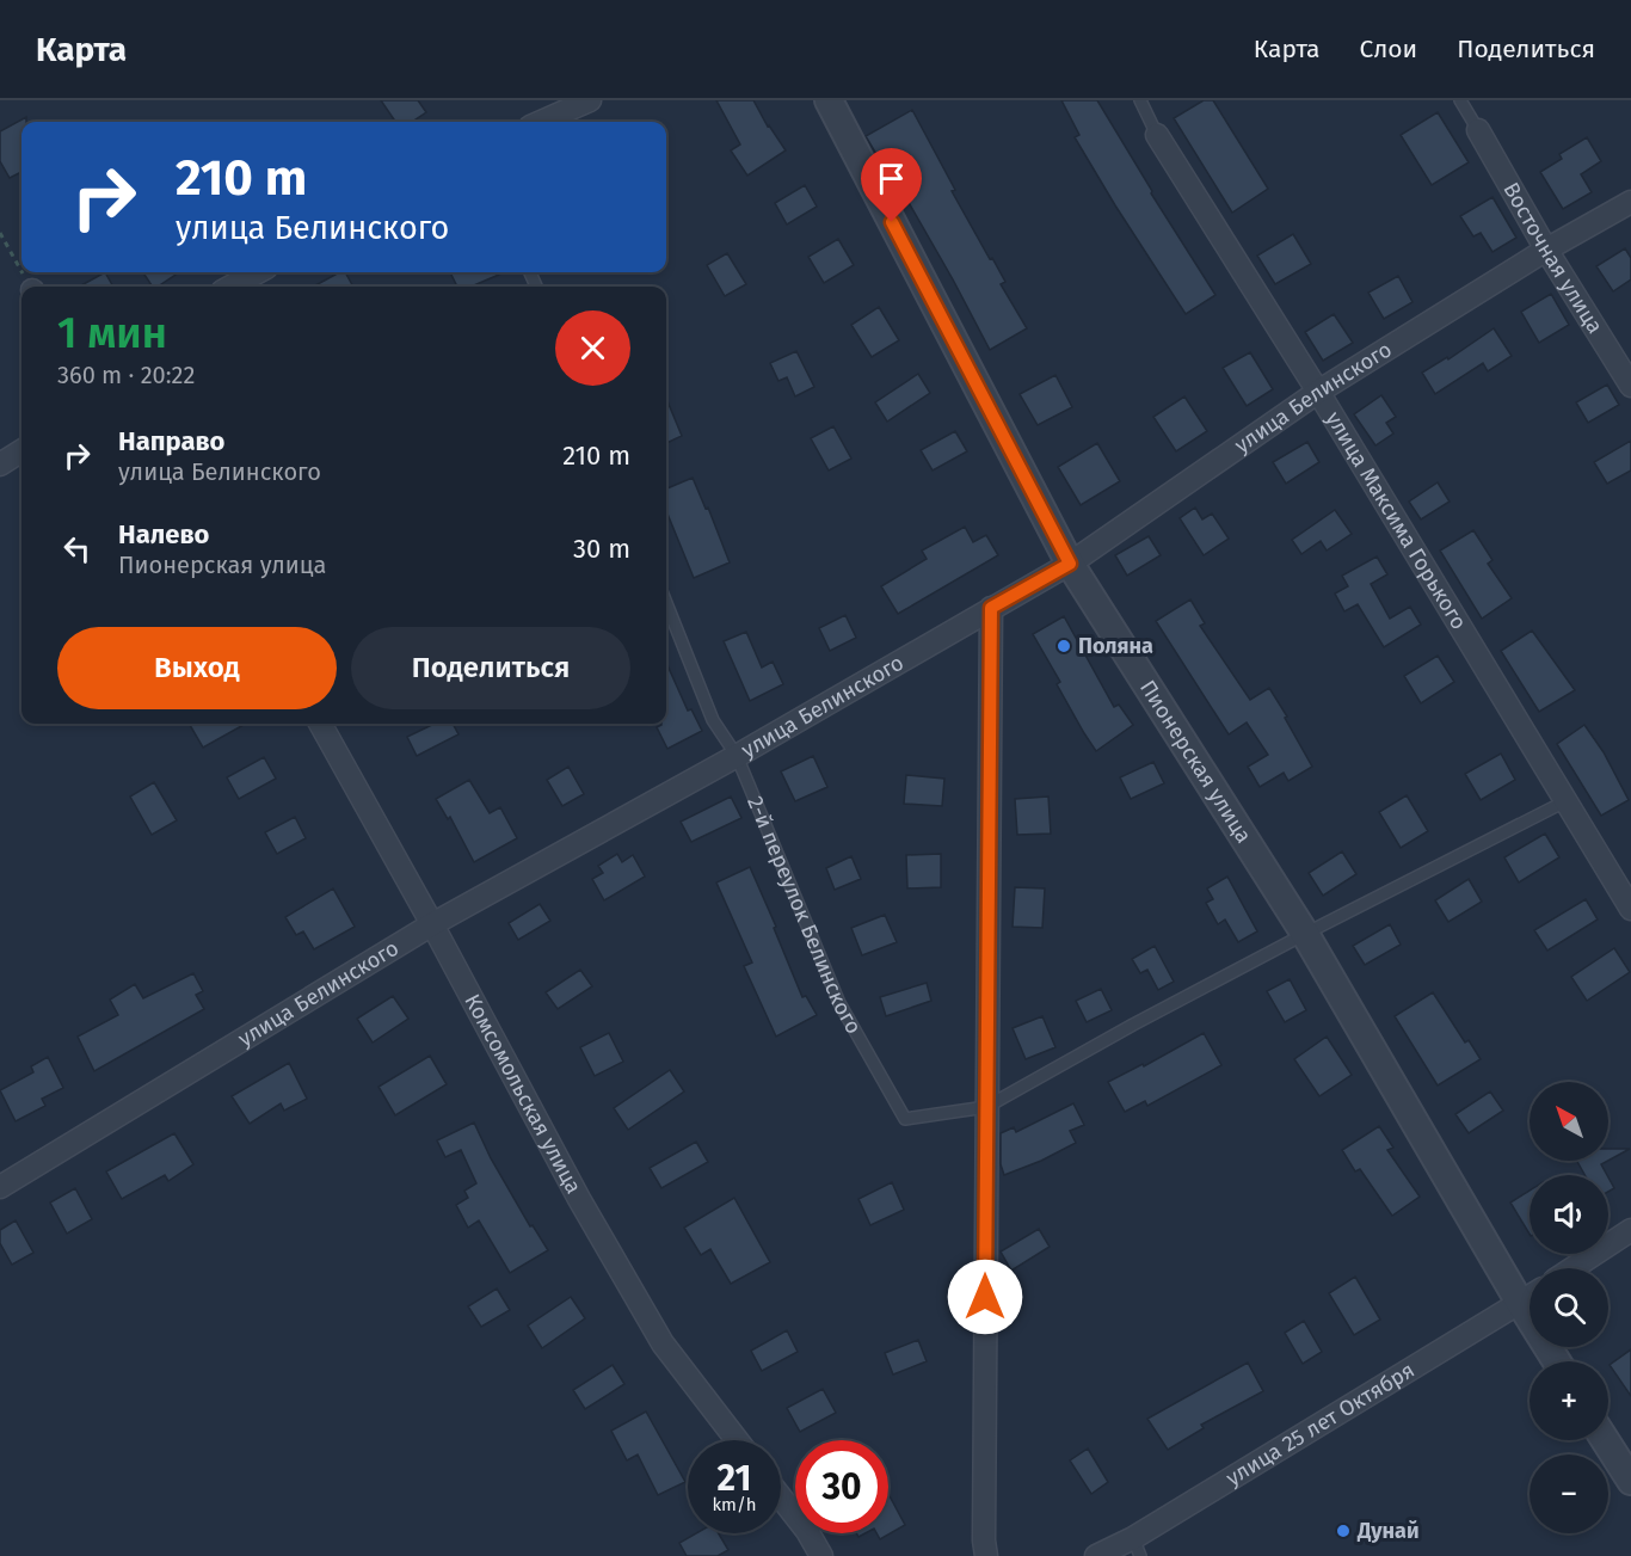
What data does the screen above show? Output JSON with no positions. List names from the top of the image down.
{
  "streets": {
    "street": [
      "Восточная улица",
      "улица Белинского",
      "улица Максима Горького",
      "Пионерская улица",
      "Комсомольская улица",
      "улица 25 лет Октября"
    ],
    "lane": ["2-й переулок Белинского"]
  },
  "crossings": [
    ["Восточная улица", "улица Белинского"],
    ["улица Белинского", "улица Максима Горького"],
    ["улица Белинского", "Пионерская улица"],
    ["улица Белинского", "2-й переулок Белинского"],
    ["улица Белинского", "Комсомольская улица"],
    ["улица Максима Горького", "2-й переулок Белинского"],
    ["Пионерская улица", "2-й переулок Белинского"]
  ],
  "places": ["Поляна", "Дунай"],
  "north": "top left",
  "page": {
    "header": "Карта",
    "nav": ["Карта", "Слои", "Поделиться"],
    "turn": ["210 m", "улица Белинского"],
    "heading": ["1 мин", "360 m · 20:22"],
    "list": [
      {
        "name": "Направо",
        "note": "улица Белинского",
        "value": "210 m"
      },
      {
        "name": "Налево",
        "note": "Пионерская улица",
        "value": "30 m"
      }
    ],
    "buttons": ["Выход", "Поделиться"],
    "map_buttons": ["+", "−"],
    "speed": "21 km/h",
    "limit": "30"
  }
}
